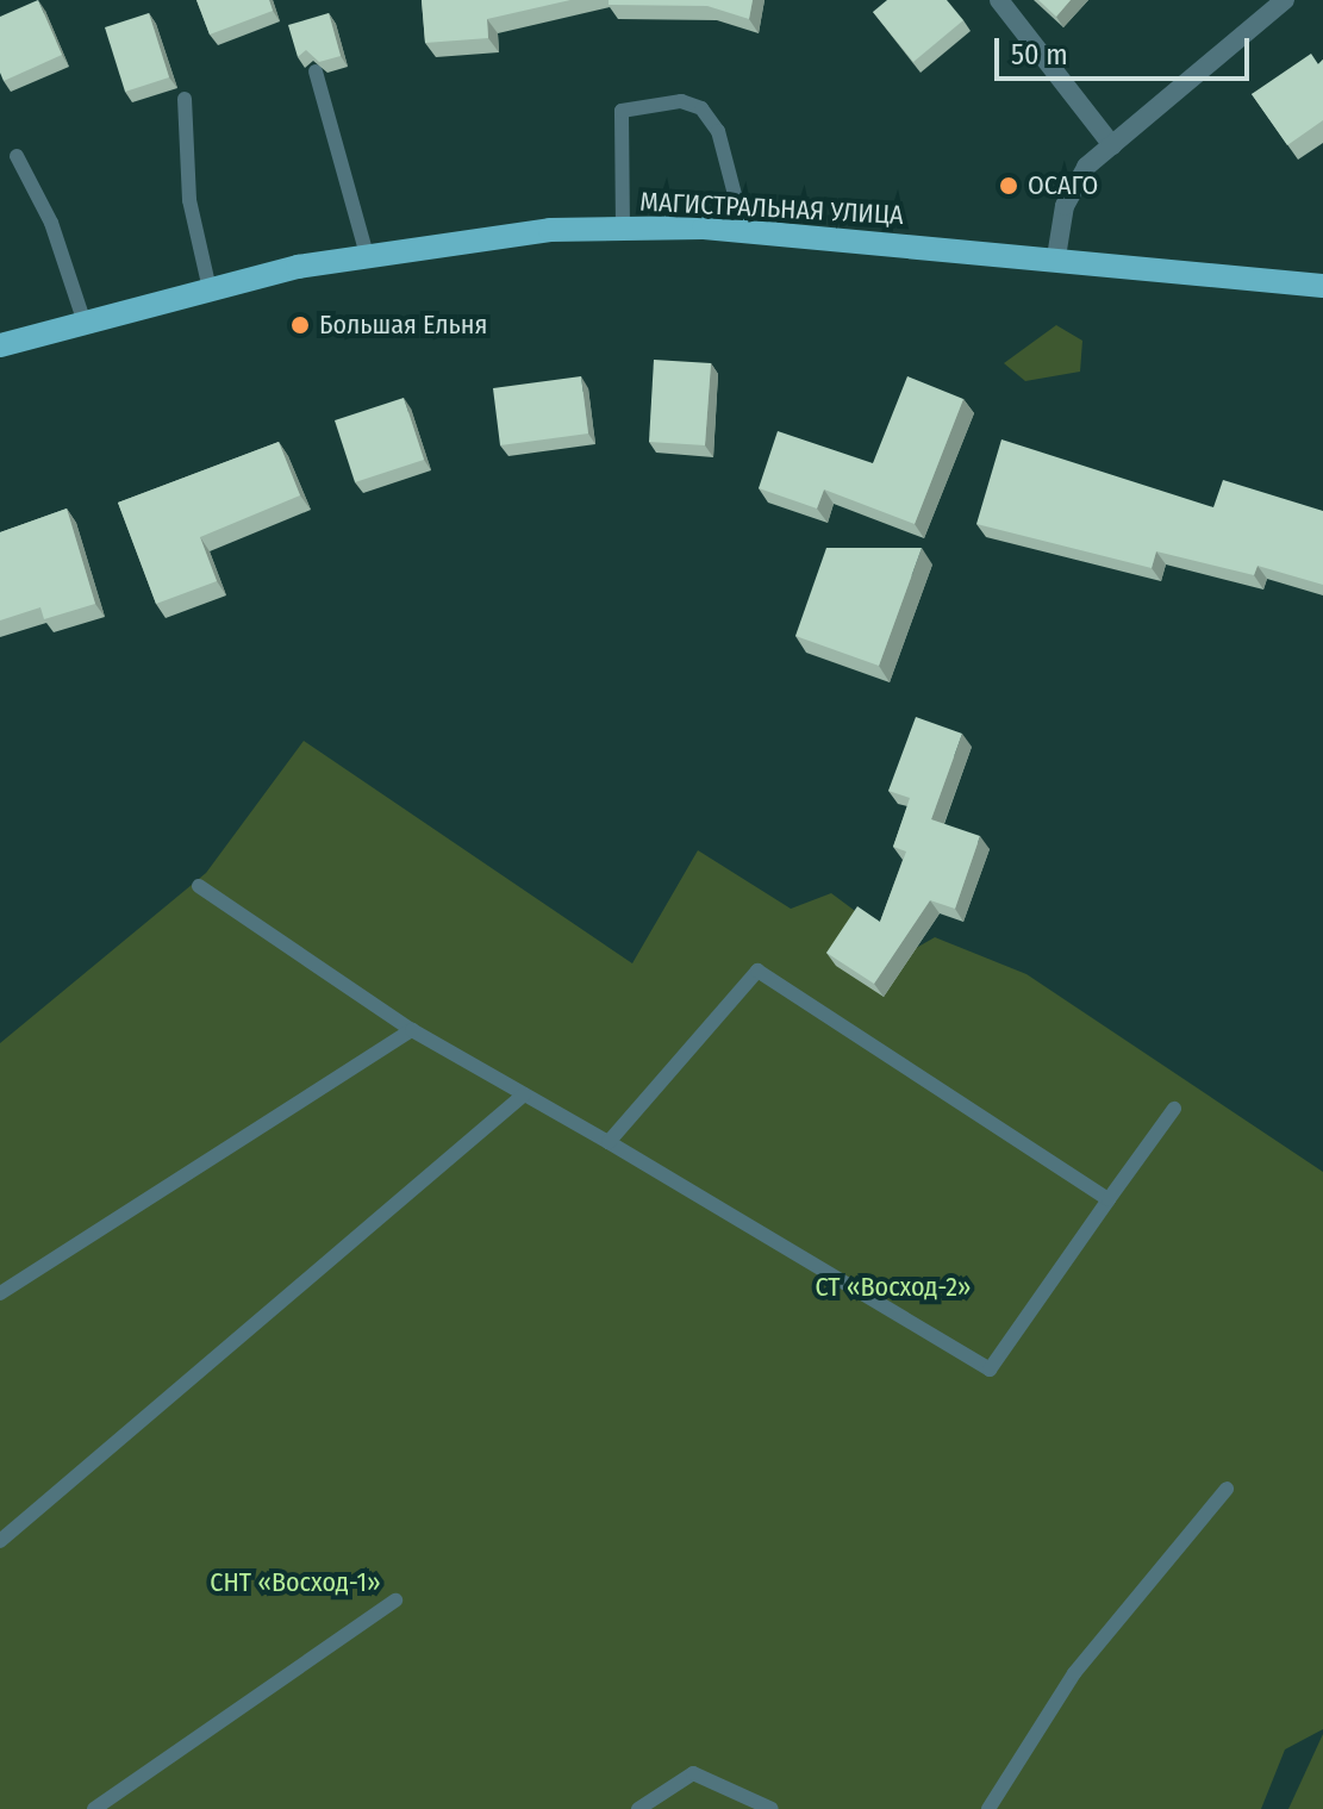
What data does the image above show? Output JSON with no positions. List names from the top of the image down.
{
  "streets": {
    "main road": ["МАГИСТРАЛЬНАЯ УЛИЦА"]
  },
  "parks": ["СТ «Восход-2»", "СНТ «Восход-1»"],
  "places": ["ОСАГО", "Большая Ельня"],
  "scale_bar": "50 m"
}
